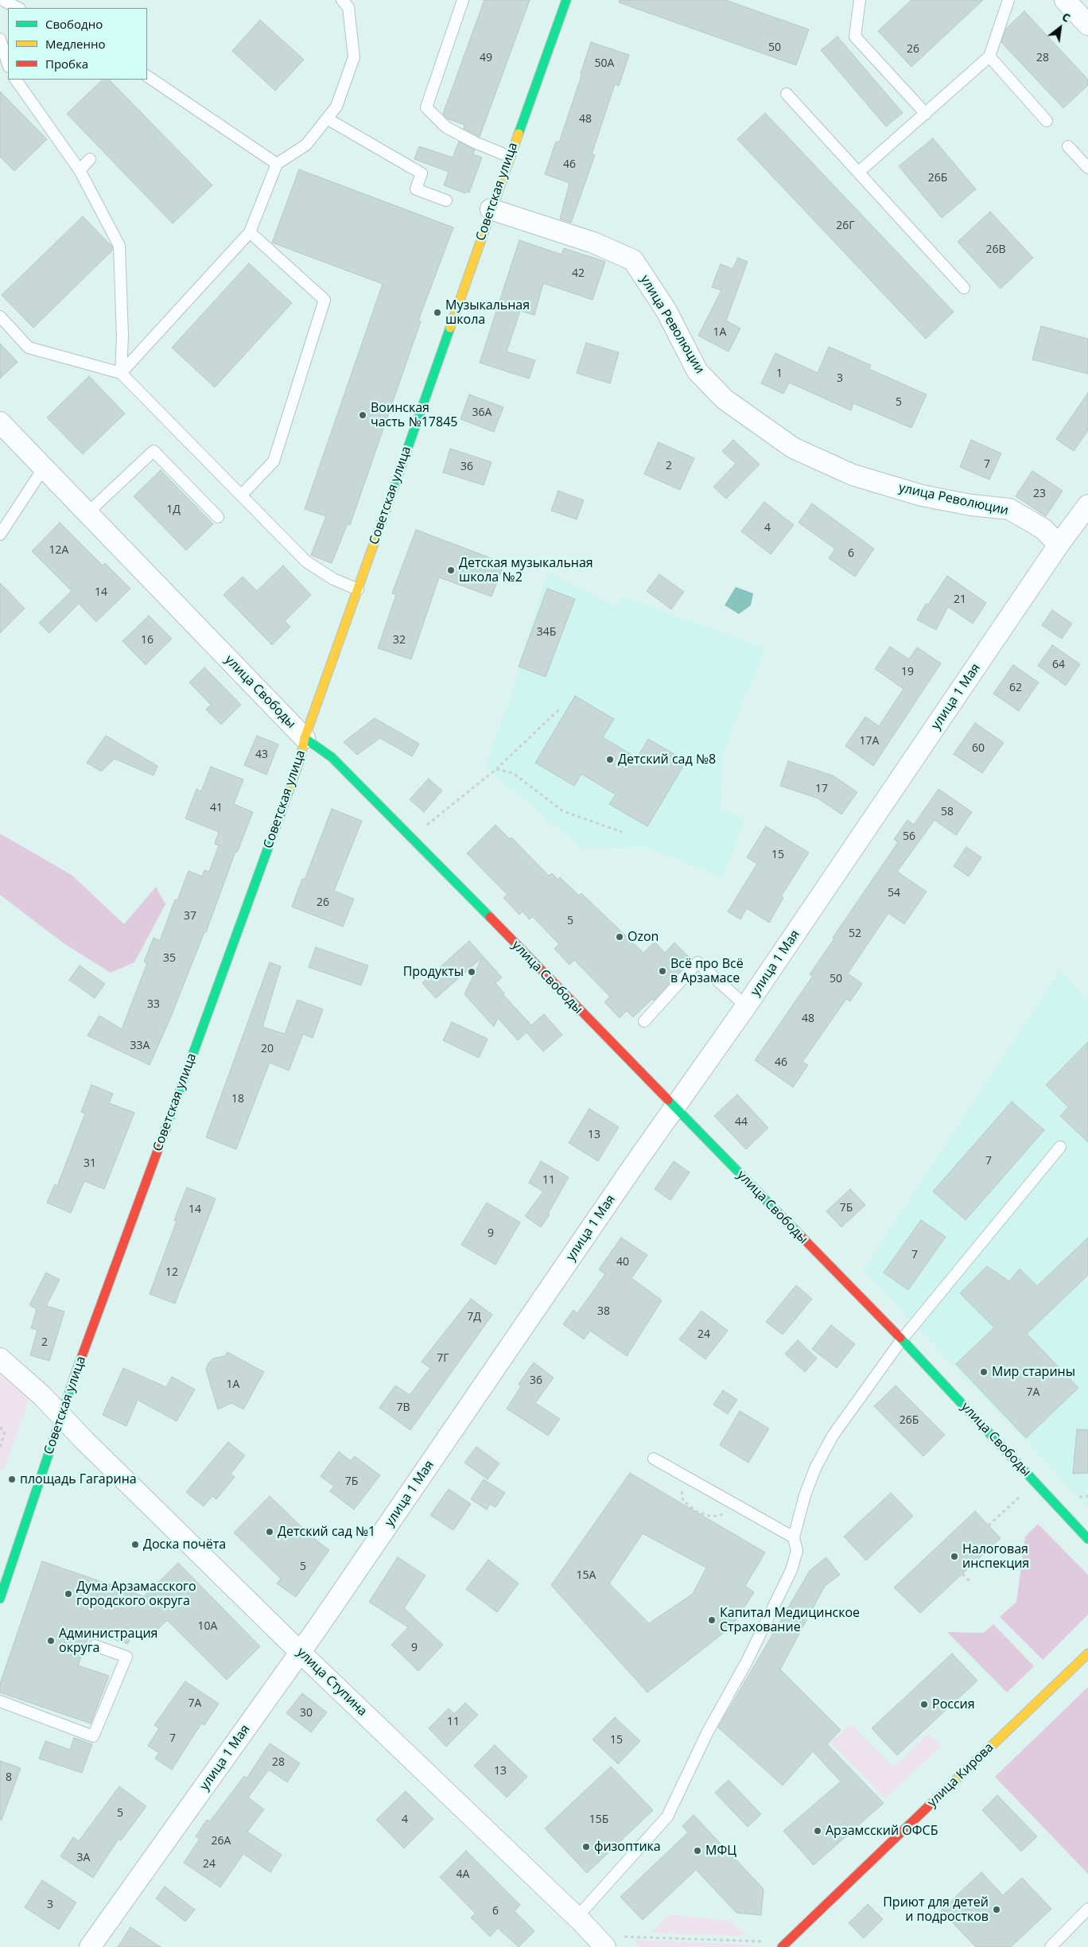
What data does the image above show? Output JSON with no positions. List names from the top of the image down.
{
  "streets": {
    "street": [
      "Советская улица",
      "улица Революции",
      "улица Свободы",
      "улица 1 Мая",
      "улица Ступина",
      "улица Кирова"
    ]
  },
  "crossings": [
    ["Советская улица", "улица Революции"],
    ["Советская улица", "улица Свободы"],
    ["Советская улица", "улица Ступина"],
    ["улица Революции", "улица 1 Мая"],
    ["улица Свободы", "улица 1 Мая"],
    ["улица 1 Мая", "улица Ступина"]
  ],
  "places": [
    "Музыкальная школа",
    "Воинская часть №17845",
    "Детская музыкальная школа №2",
    "Детский сад №8",
    "Ozon",
    "Всё про Всё в Арзамасе",
    "Продукты",
    "Мир старины",
    "площадь Гагарина",
    "Детский сад №1",
    "Доска почёта",
    "Налоговая инспекция",
    "Дума Арзамасского городского округа",
    "Капитал Медицинское Страхование",
    "Администрация округа",
    "Россия",
    "Арзамсский ОФСБ",
    "физоптика",
    "МФЦ",
    "Приют для детей и подростков"
  ],
  "house_numbers": [
    "50",
    "26",
    "49",
    "28",
    "50А",
    "48",
    "46",
    "26Б",
    "26Г",
    "26В",
    "42",
    "1А",
    "1",
    "3",
    "5",
    "36А",
    "7",
    "2",
    "36",
    "23",
    "1Д",
    "4",
    "12А",
    "6",
    "14",
    "21",
    "34Б",
    "16",
    "32",
    "64",
    "19",
    "62",
    "17А",
    "60",
    "43",
    "17",
    "41",
    "58",
    "56",
    "15",
    "54",
    "26",
    "37",
    "5",
    "52",
    "35",
    "50",
    "33",
    "48",
    "33А",
    "20",
    "46",
    "18",
    "44",
    "13",
    "7",
    "31",
    "11",
    "7Б",
    "14",
    "9",
    "7",
    "40",
    "12",
    "38",
    "7Д",
    "24",
    "2",
    "7Г",
    "36",
    "1А",
    "7А",
    "7В",
    "26Б",
    "7Б",
    "5",
    "15А",
    "10А",
    "9",
    "7А",
    "30",
    "11",
    "7",
    "15",
    "28",
    "13",
    "8",
    "5",
    "4",
    "15Б",
    "26А",
    "3А",
    "24",
    "4А",
    "3",
    "6"
  ],
  "legend": ["Свободно", "Медленно", "Пробка"],
  "north": "top right"
}
